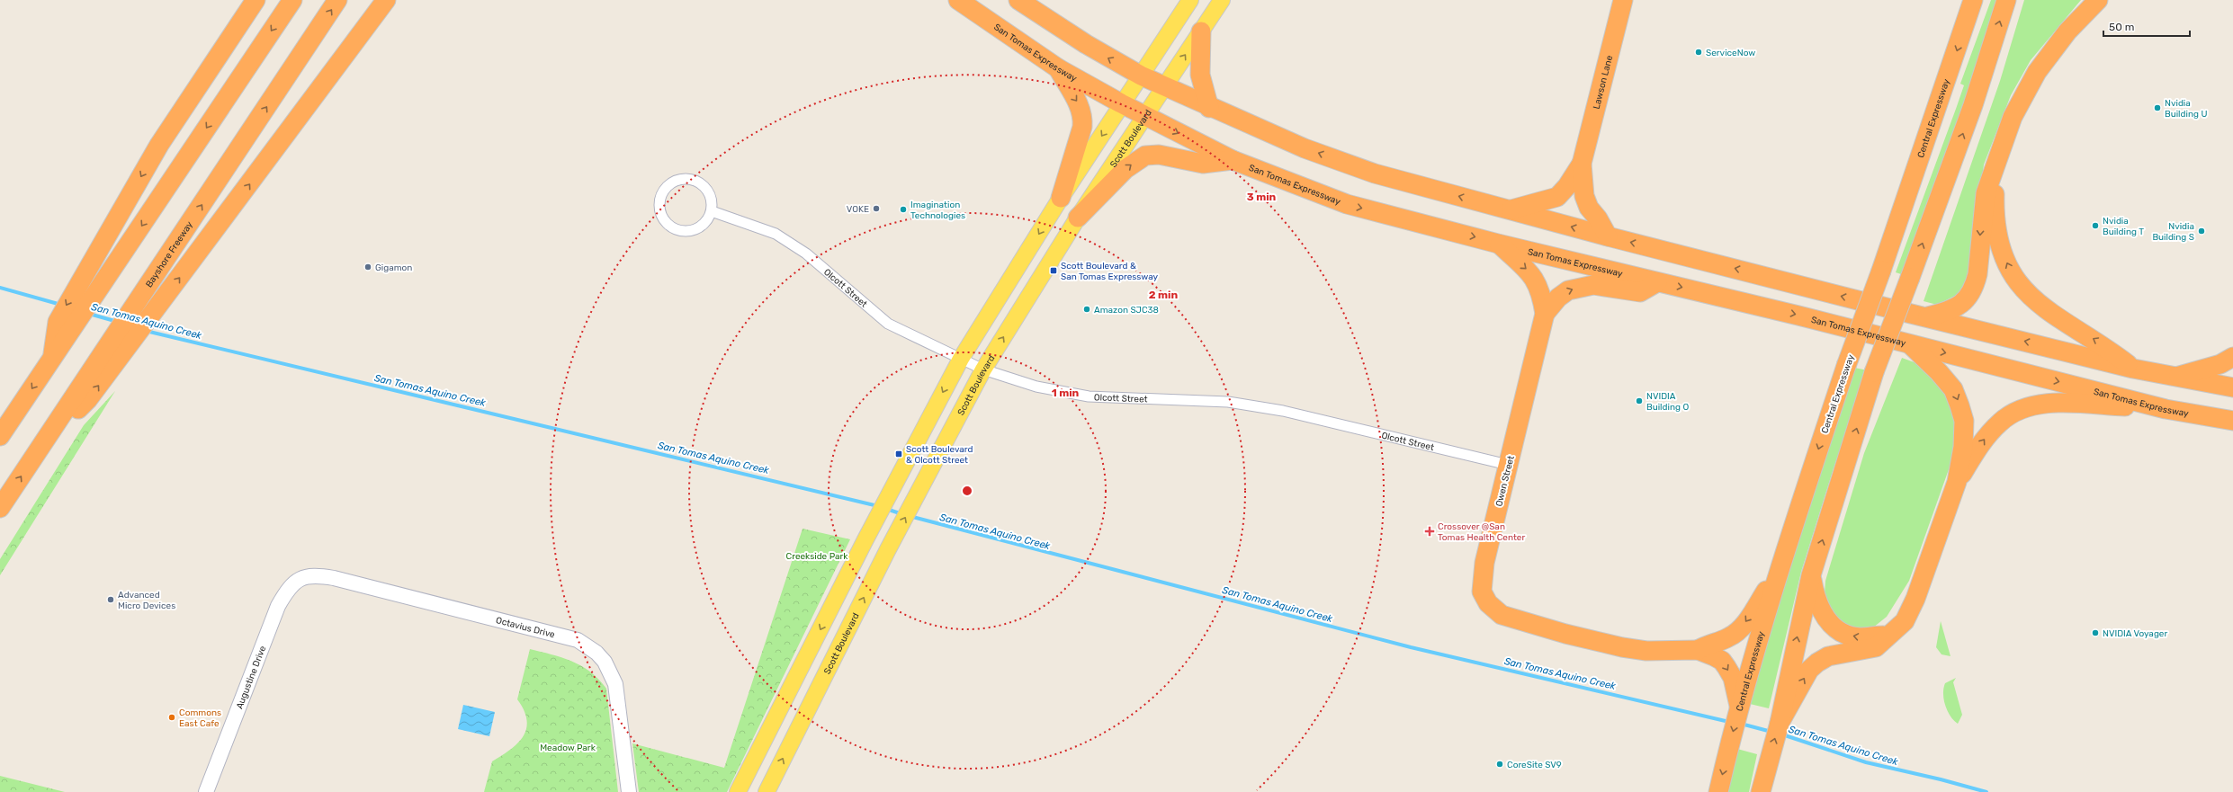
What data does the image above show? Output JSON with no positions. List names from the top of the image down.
{
  "streets": {
    "highway": [
      "San Tomas Expressway",
      "Lawson Lane",
      "Central Expressway",
      "Bayshore Freeway",
      "Owen Street"
    ],
    "main road": ["Scott Boulevard"],
    "street": ["Olcott Street", "Octavius Drive", "Augustine Drive"]
  },
  "crossings": [
    ["San Tomas Expressway", "Scott Boulevard"],
    ["Scott Boulevard", "Olcott Street"],
    ["Olcott Street", "Owen Street"],
    ["Octavius Drive", "Augustine Drive"]
  ],
  "water": ["San Tomas Aquino Creek"],
  "parks": ["Creekside Park", "Meadow Park"],
  "places": {
    "other": [
      "ServiceNow",
      "Nvidia Building U",
      "VOKE",
      "Imagination Technologies",
      "Nvidia Building T",
      "Nvidia Building S",
      "Gigamon",
      "Amazon SJC38",
      "NVIDIA Building O",
      "Advanced Micro Devices",
      "NVIDIA Voyager",
      "Commons East Cafe",
      "CoreSite SV9"
    ],
    "transit": ["Scott Boulevard & San Tomas Expressway", "Scott Boulevard & Olcott Street"],
    "health": ["Crossover @San Tomas Health Center"]
  },
  "scale_bar": "50 m",
  "rings": ["3 min", "2 min", "1 min"]
}
